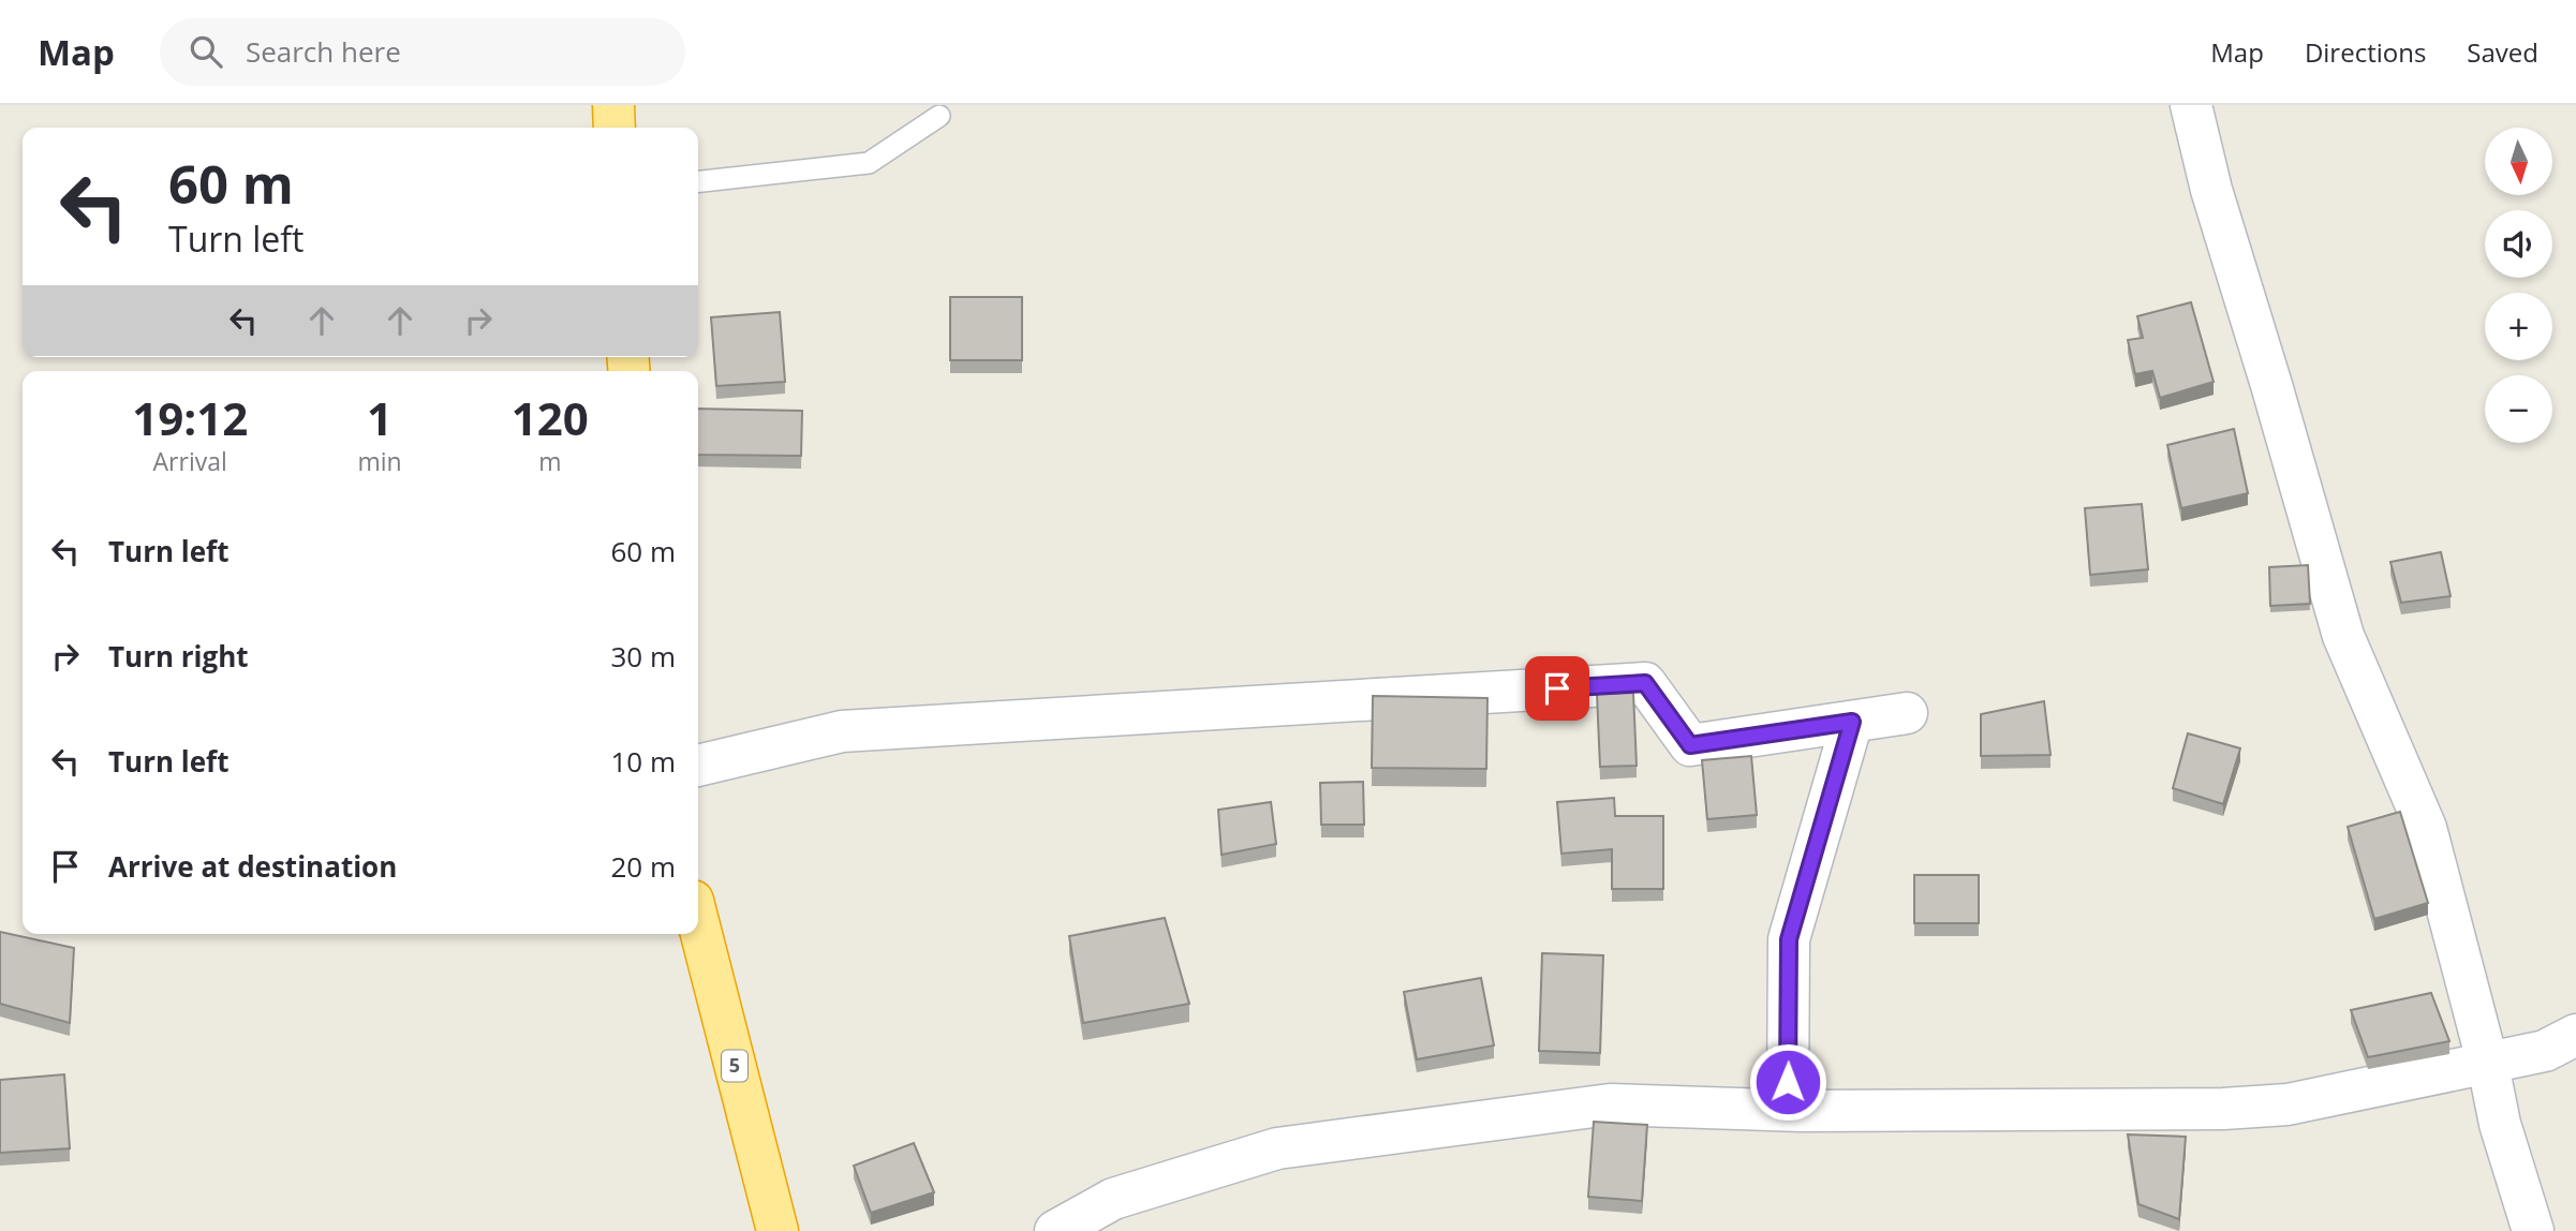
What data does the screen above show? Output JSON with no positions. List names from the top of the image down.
{
  "streets": {
    "highway": ["5"]
  },
  "north": "bottom",
  "page": {
    "header": "Map",
    "search": "Search here",
    "nav": ["Map", "Directions", "Saved"],
    "map_buttons": ["+", "−"],
    "turn": ["60 m", "Turn left"],
    "eta": [
      "19:12",
      "Arrival",
      "1",
      "min",
      "120",
      "m"
    ],
    "list": [
      {
        "name": "Turn left",
        "value": "60 m"
      },
      {
        "name": "Turn right",
        "value": "30 m"
      },
      {
        "name": "Turn left",
        "value": "10 m"
      },
      {
        "name": "Arrive at destination",
        "value": "20 m"
      }
    ]
  }
}
